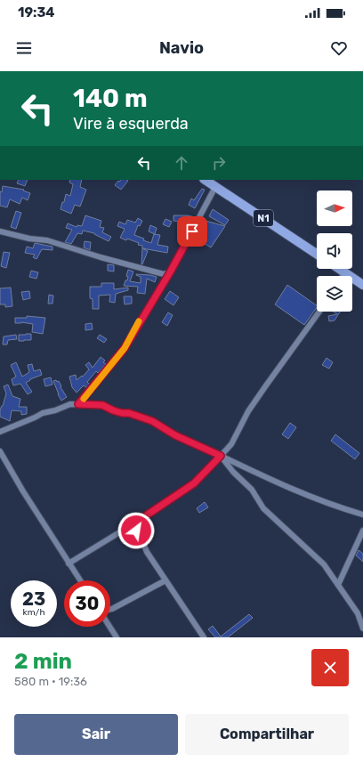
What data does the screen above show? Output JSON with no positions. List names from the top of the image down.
{
  "streets": {
    "highway": ["N1"]
  },
  "north": "right",
  "page": {
    "status": "19:34",
    "header": "Navio",
    "turn": ["140 m", "Vire à esquerda"],
    "speed": "23 km/h",
    "limit": "30",
    "heading": ["2 min", "580 m · 19:36"],
    "buttons": ["Sair", "Compartilhar"]
  }
}
